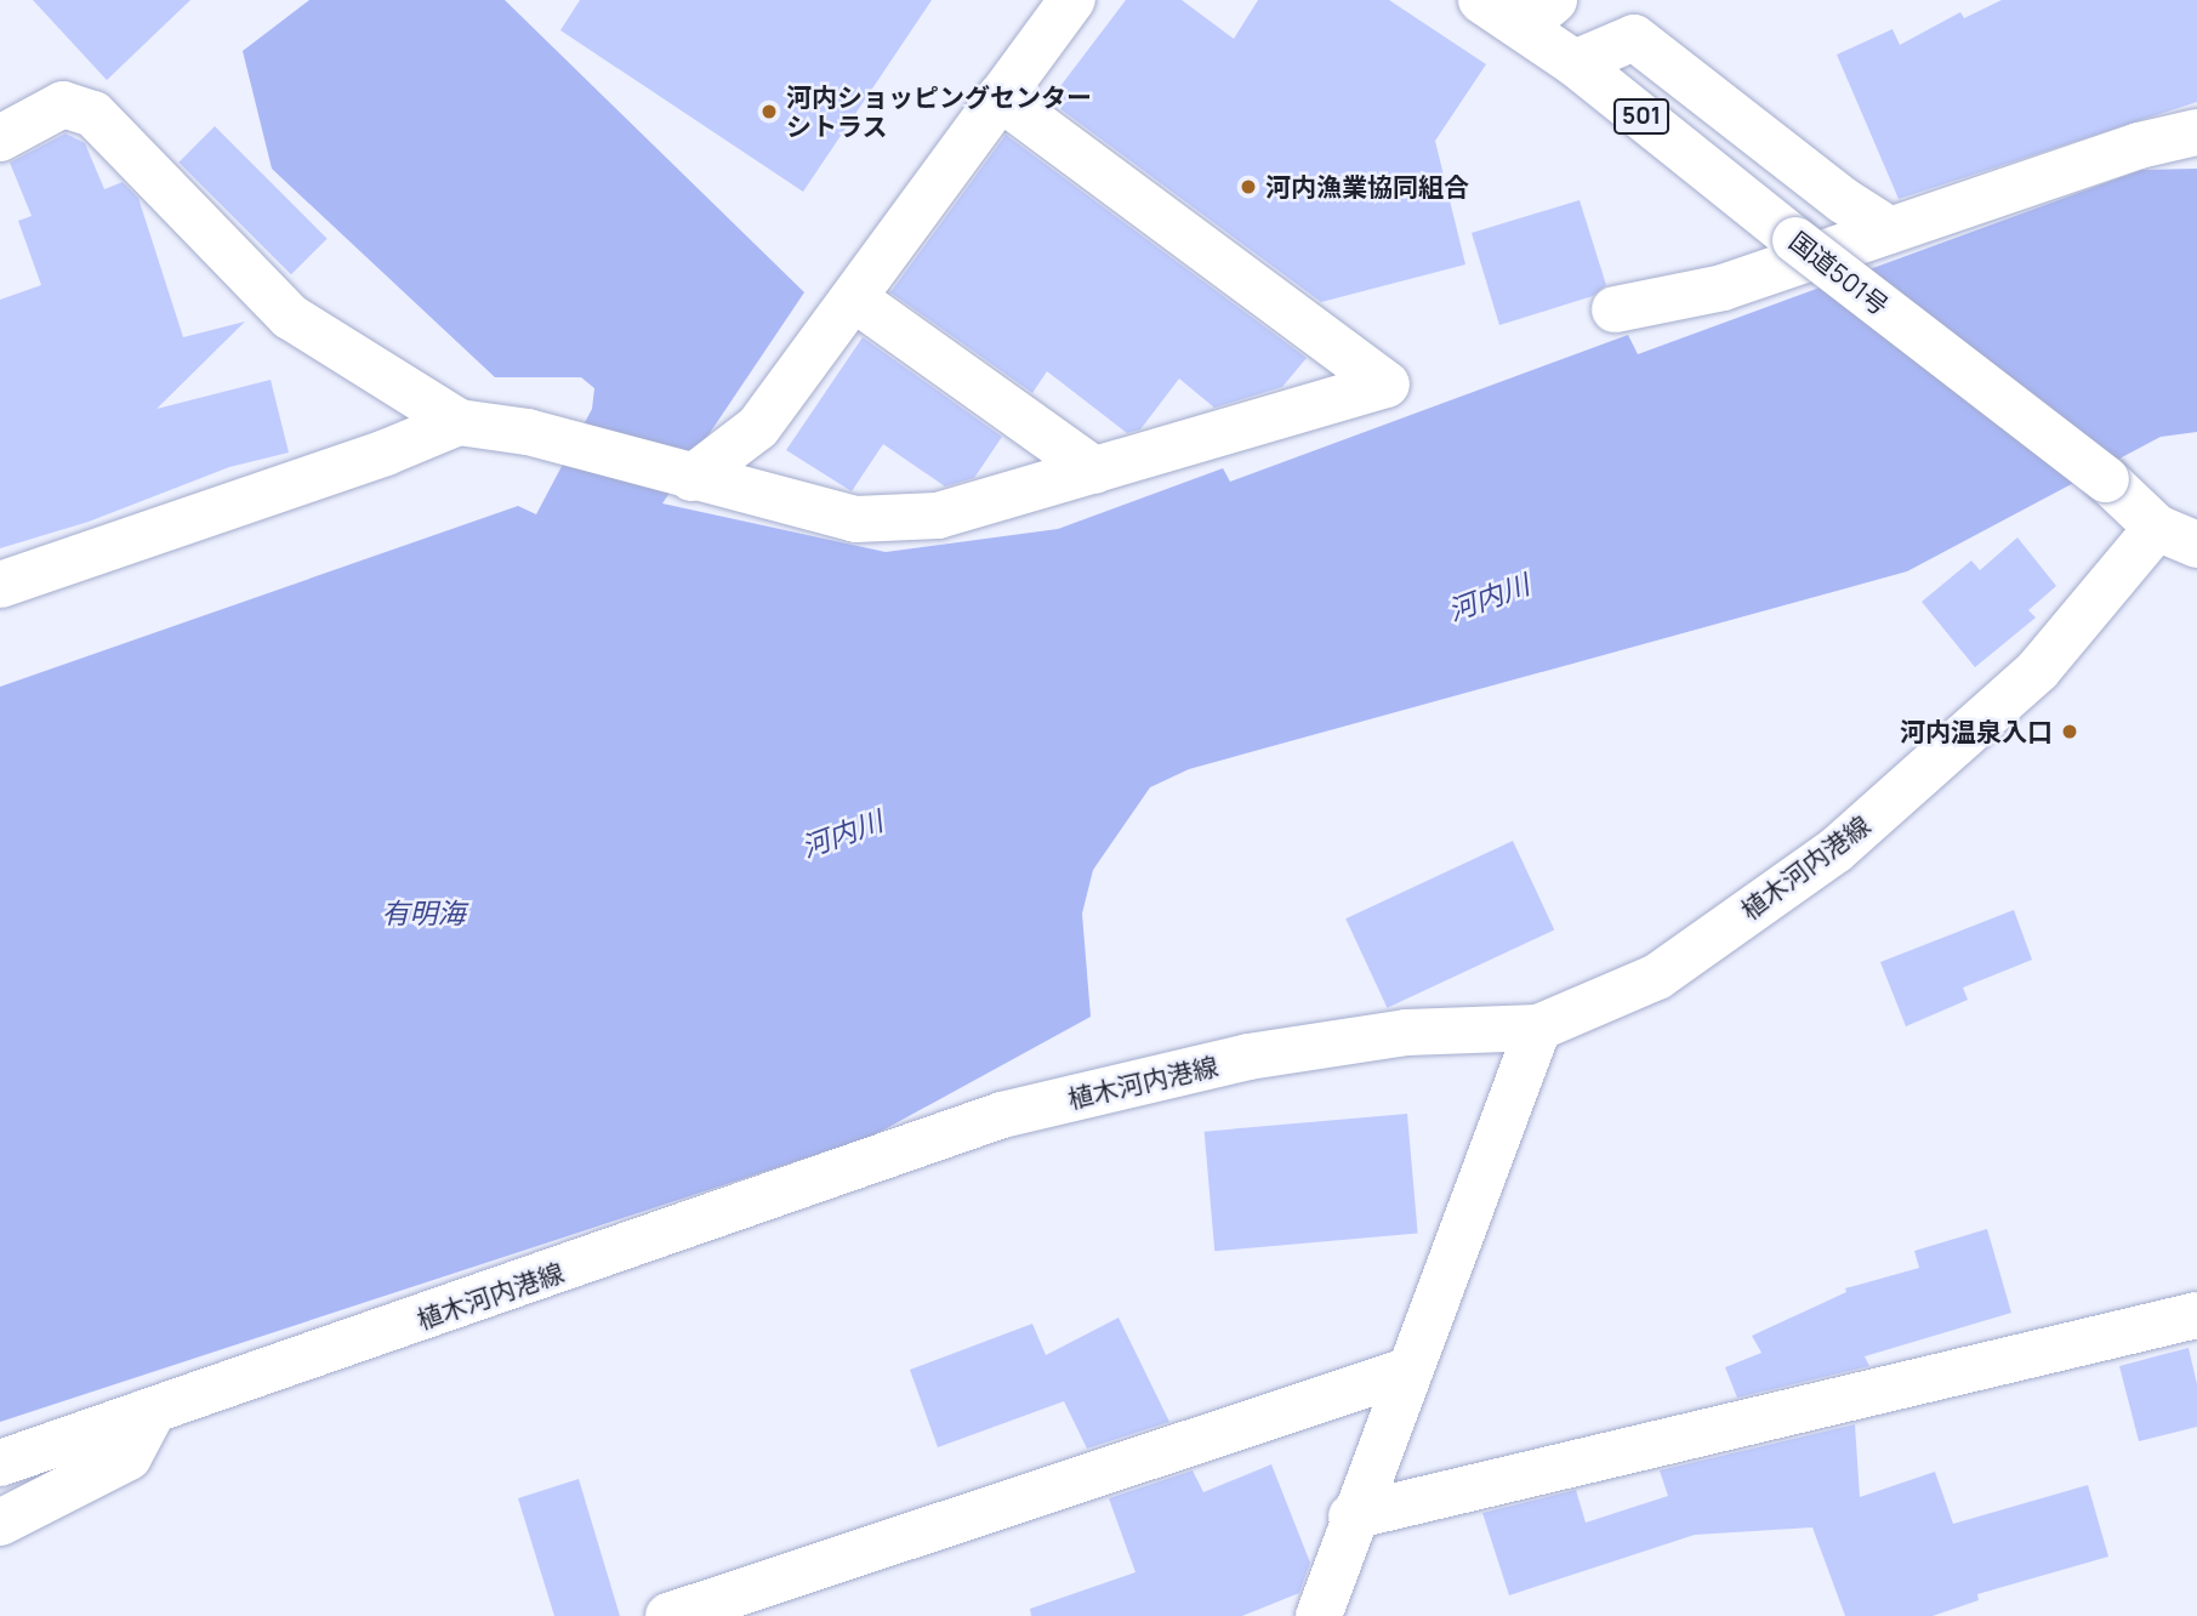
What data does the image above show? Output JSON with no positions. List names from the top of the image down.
{
  "streets": {
    "main road": ["501", "国道501号", "植木河内港線"]
  },
  "crossings": [
    ["国道501号", "植木河内港線"]
  ],
  "water": ["河内川", "有明海"],
  "places": ["河内ショッピングセンター シトラス", "河内漁業協同組合", "河内温泉入口"]
}
